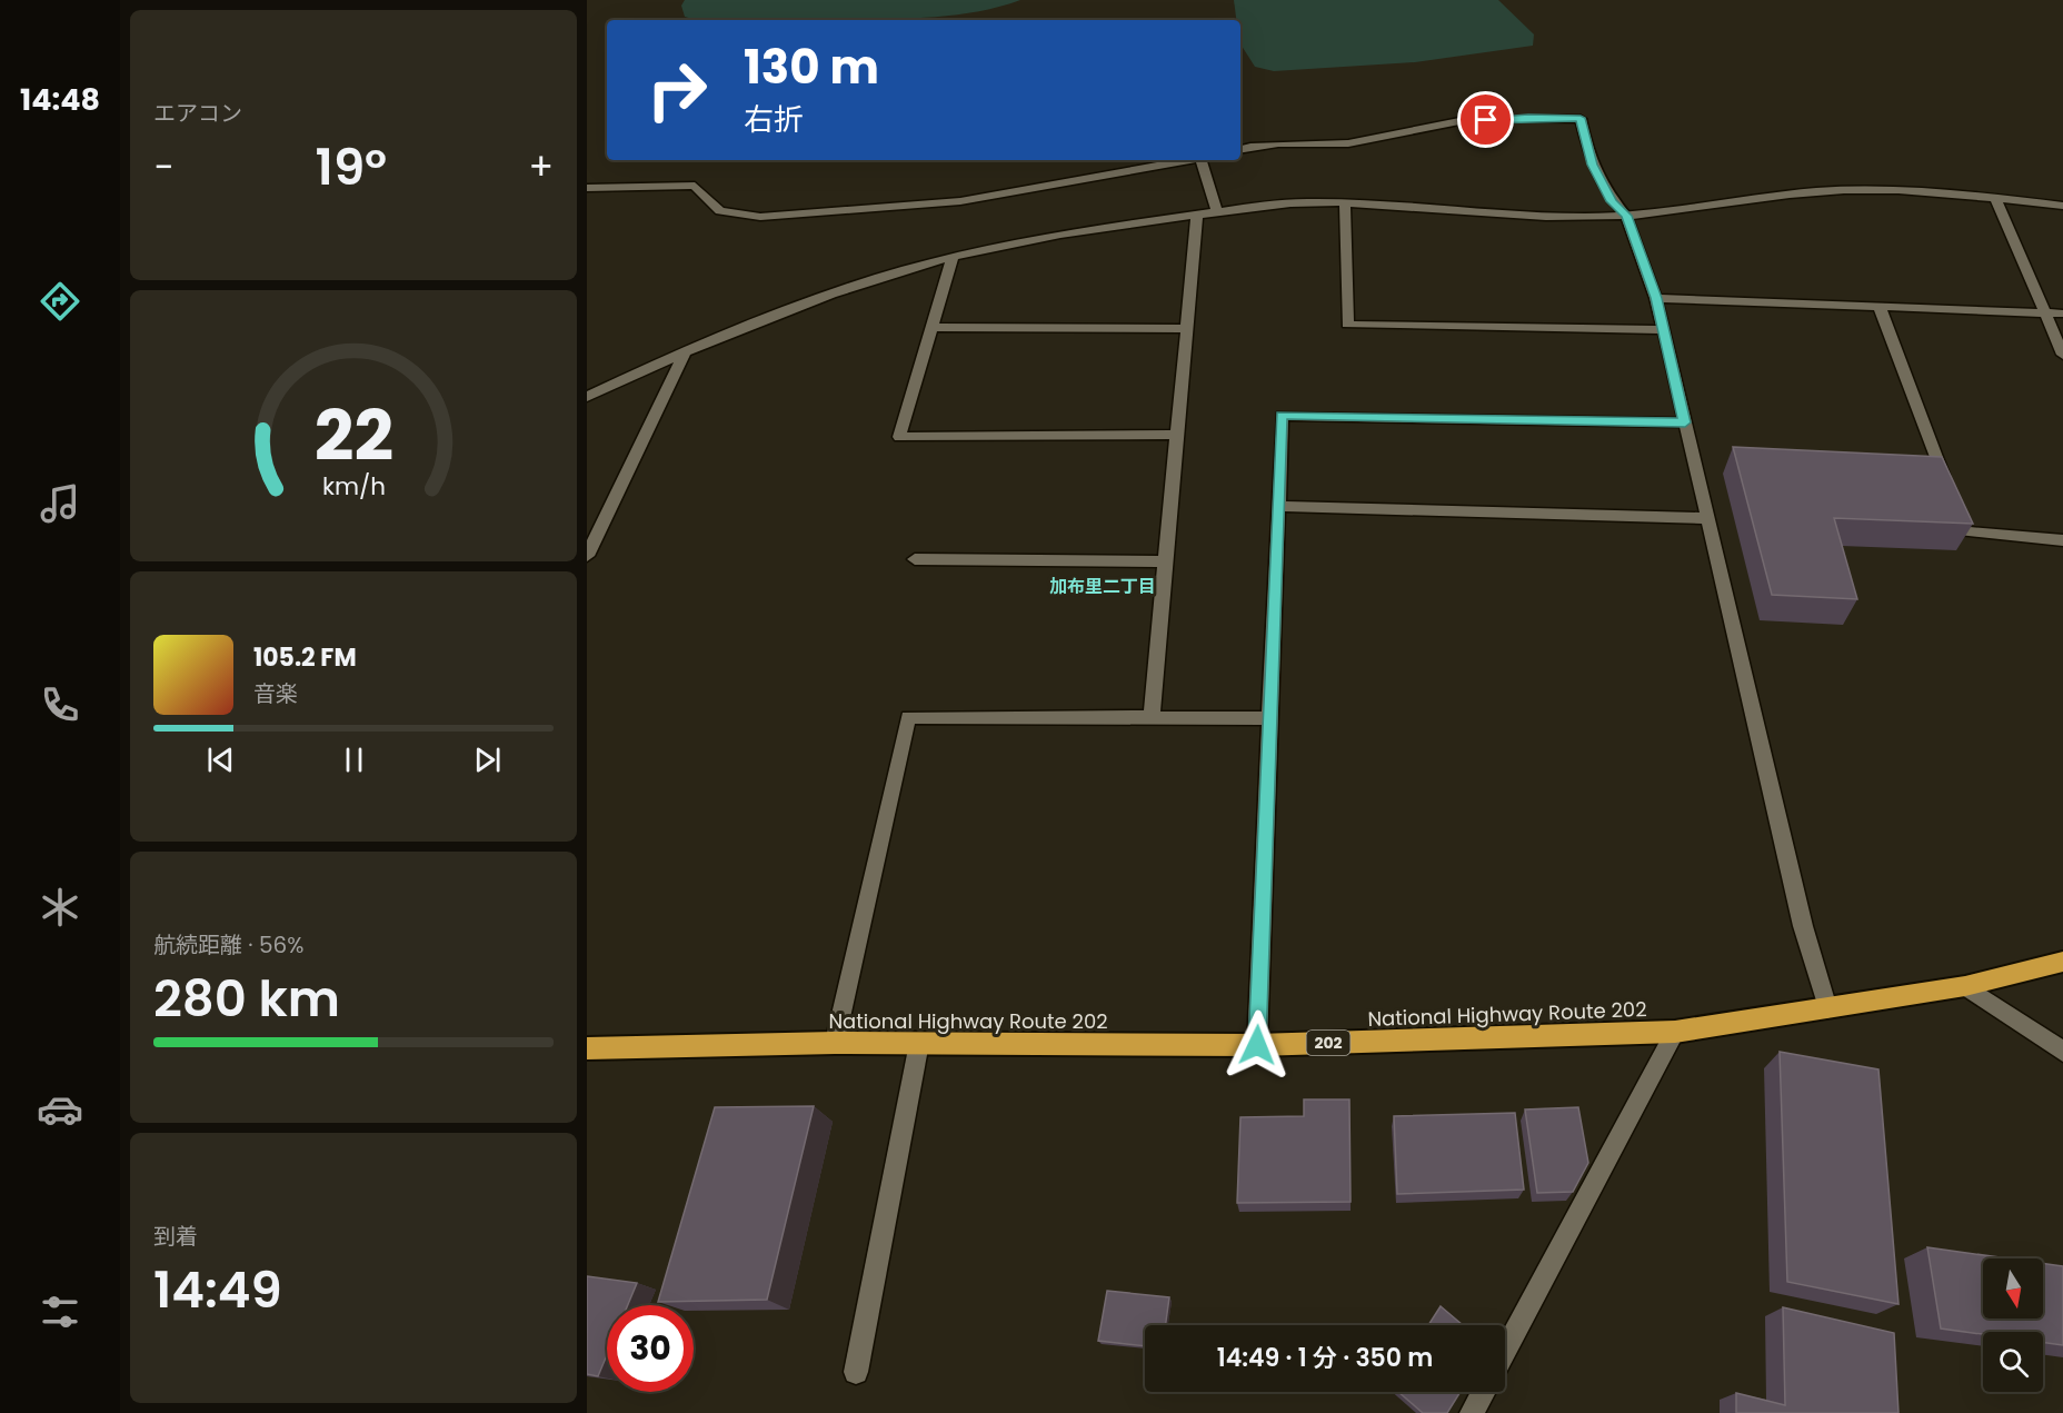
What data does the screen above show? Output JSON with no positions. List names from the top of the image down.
{
  "streets": {
    "highway": ["National Highway Route 202", "202"]
  },
  "districts": ["加布里二丁目"],
  "north": "bottom",
  "page": {
    "tabs": "14:48",
    "tile": [
      "エアコン",
      ["航続距離 · 56%", "280 km"],
      ["到着", "14:49"]
    ],
    "turn": ["130 m", "右折"],
    "heat": ["−", "19°", "+"],
    "song": ["105.2 FM", "音楽"],
    "limit": "30",
    "trip": "14:49 · 1 分 · 350 m",
    "gauge": ["22", "km/h"]
  }
}
